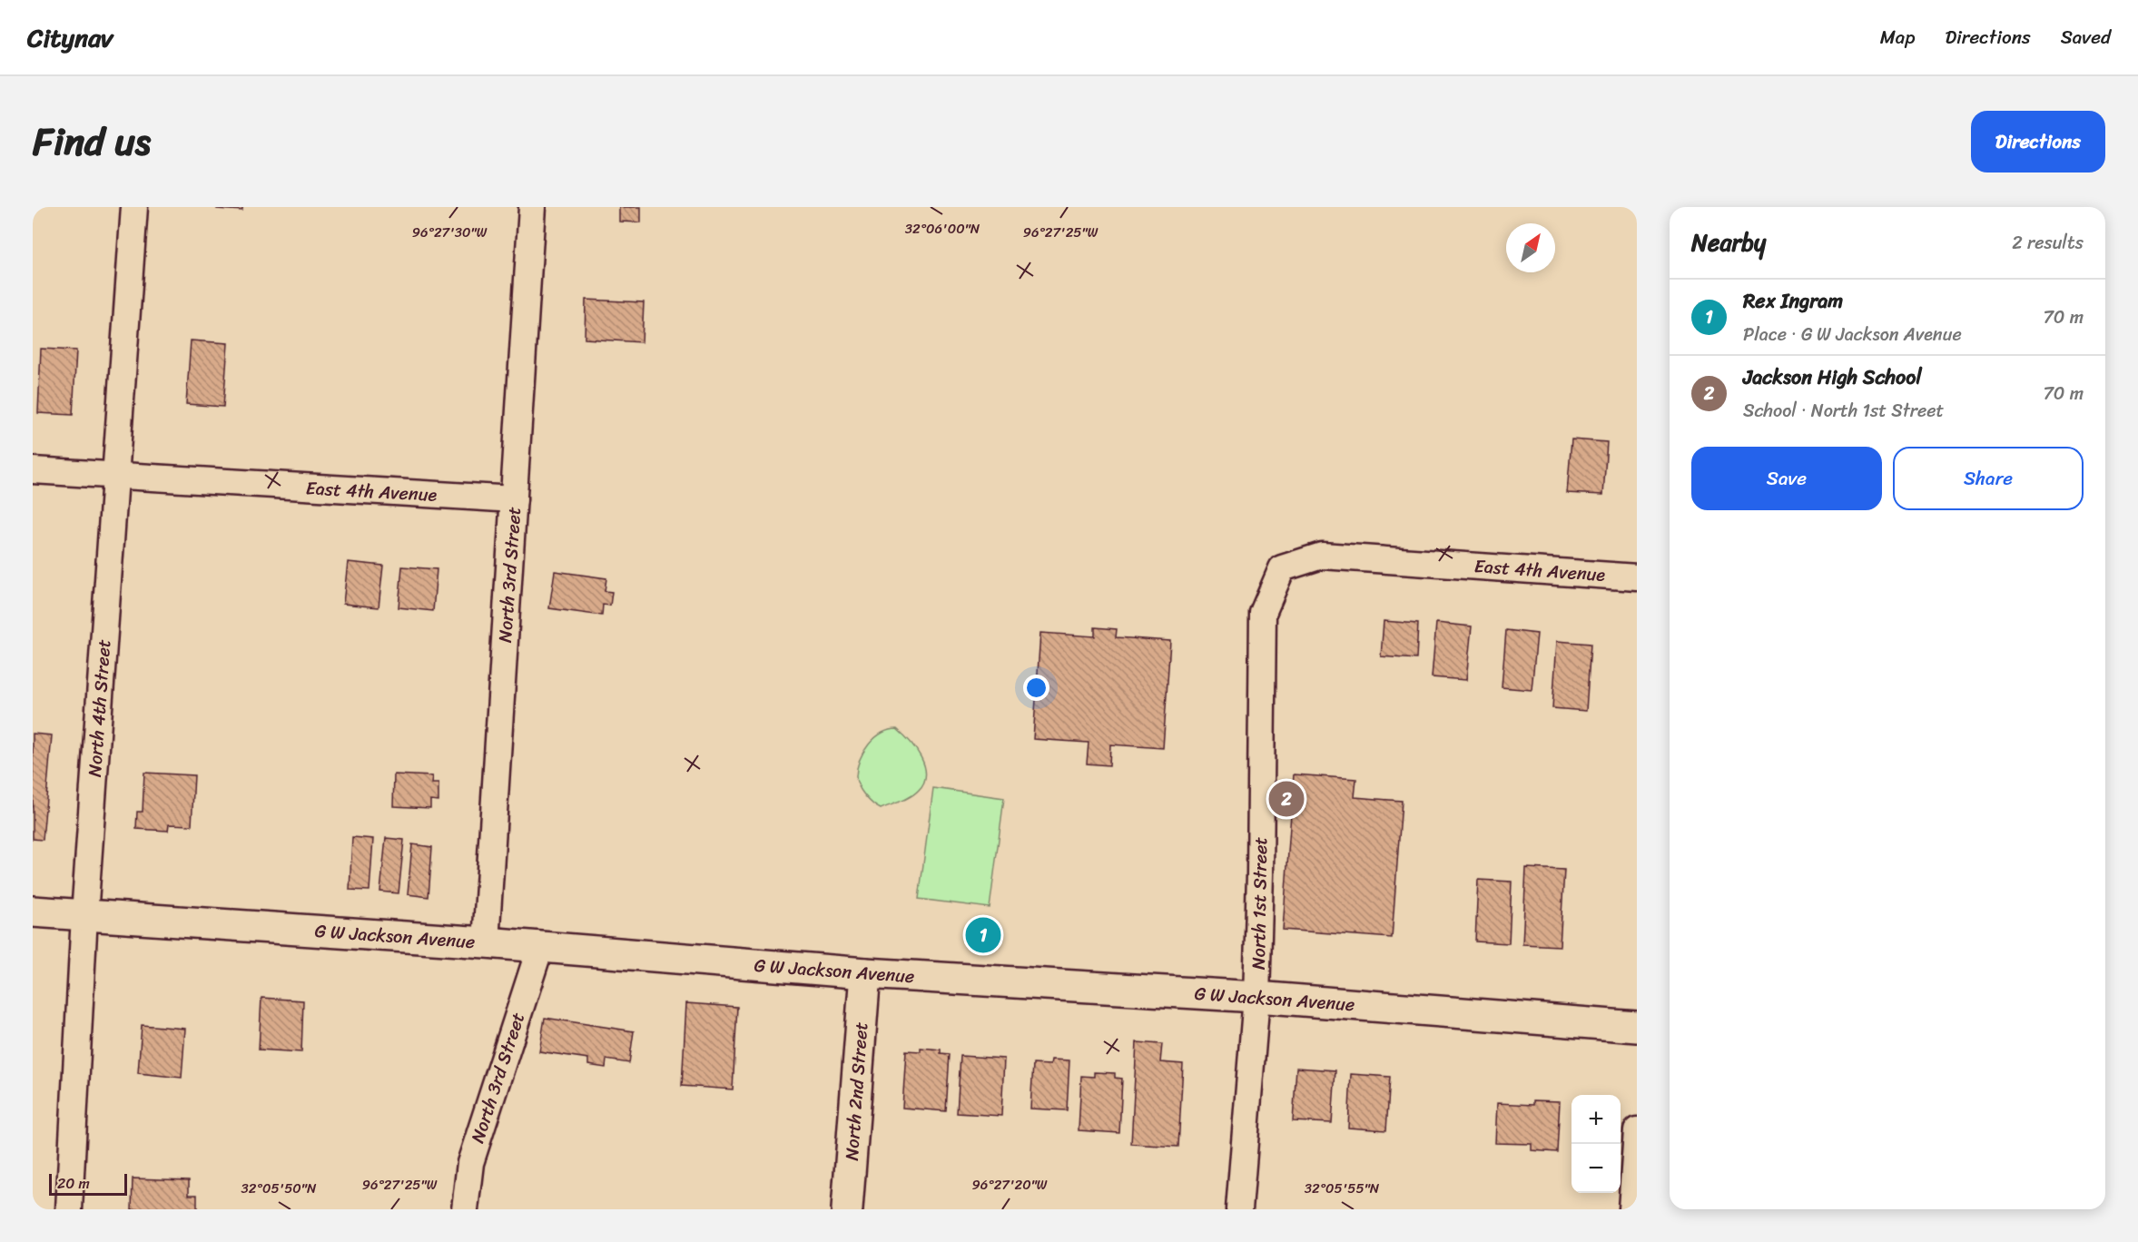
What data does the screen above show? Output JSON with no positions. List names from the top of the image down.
{
  "streets": {
    "street": [
      "East 4th Avenue",
      "North 3rd Street",
      "North 4th Street",
      "North 1st Street",
      "G W Jackson Avenue",
      "North 2nd Street"
    ]
  },
  "crossings": [
    ["East 4th Avenue", "North 3rd Street"],
    ["East 4th Avenue", "North 4th Street"],
    ["East 4th Avenue", "North 1st Street"],
    ["North 3rd Street", "G W Jackson Avenue"],
    ["North 4th Street", "G W Jackson Avenue"],
    ["North 1st Street", "G W Jackson Avenue"],
    ["G W Jackson Avenue", "North 2nd Street"]
  ],
  "scale_bar": "20 m",
  "north": "top right",
  "page": {
    "header": "Citynav",
    "nav": ["Map", "Directions", "Saved"],
    "title": "Find us",
    "buttons": [
      "Directions",
      ["Save", "Share"]
    ],
    "heading": ["Nearby", "2 results"],
    "list": [
      {
        "mark": "1",
        "name": "Rex Ingram",
        "note": "Place · G W Jackson Avenue",
        "value": "70 m"
      },
      {
        "mark": "2",
        "name": "Jackson High School",
        "note": "School · North 1st Street",
        "value": "70 m"
      }
    ],
    "pins": ["2", "1"],
    "map_buttons": ["+", "−"],
    "scale": "20 m"
  },
  "coordinates": [
    "32°06'00\"N",
    "96°27'25\"W",
    "96°27'30\"W",
    "96°27'20\"W",
    "32°05'50\"N",
    "32°05'55\"N"
  ]
}
